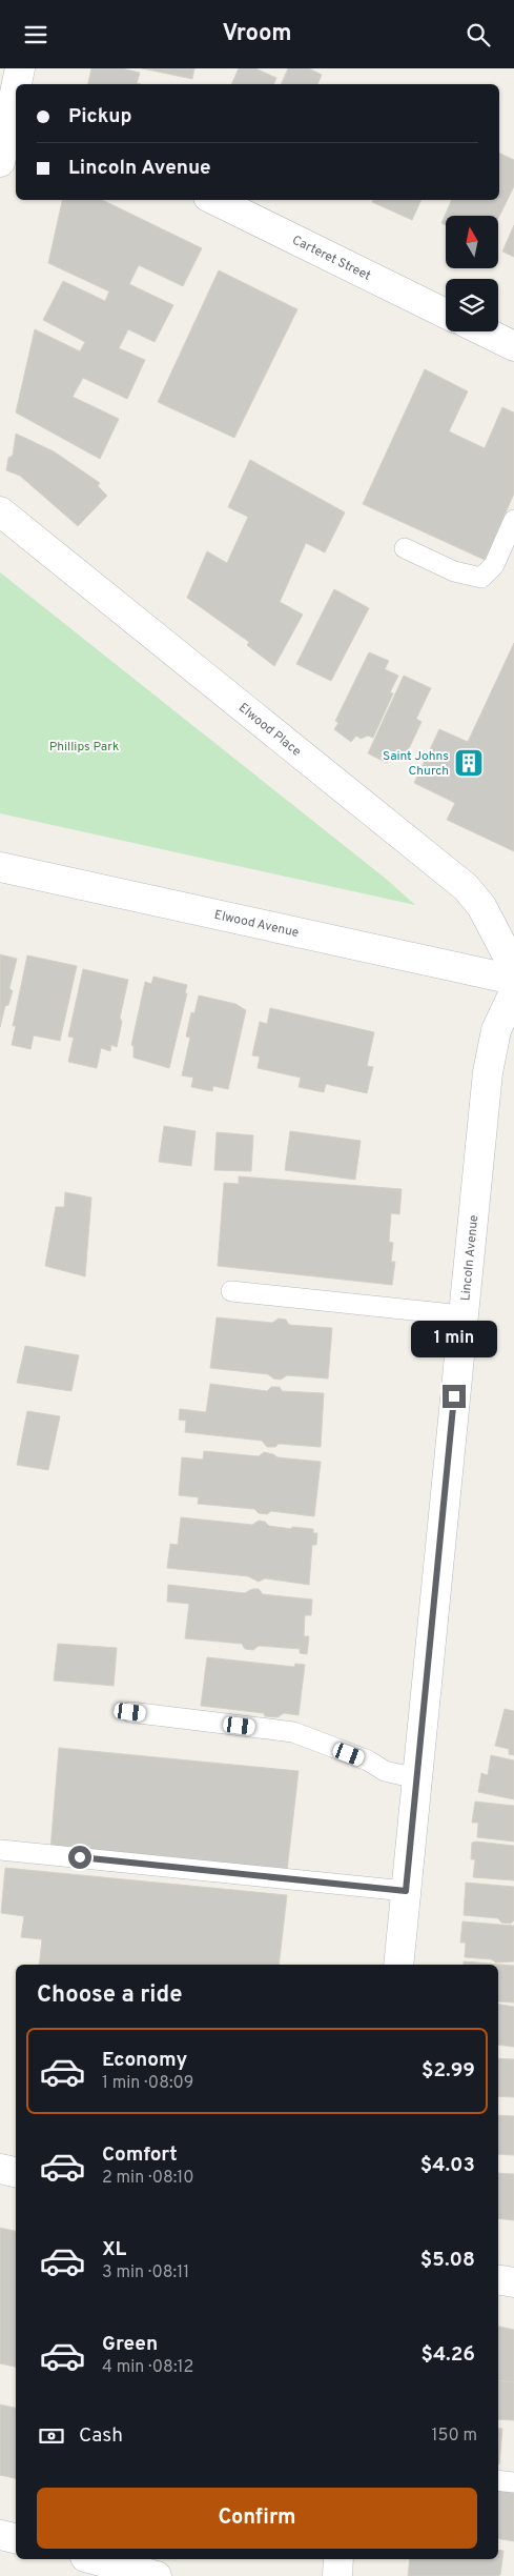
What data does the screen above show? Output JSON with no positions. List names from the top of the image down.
{
  "streets": {
    "street": [
      "Carteret Street",
      "Elwood Place",
      "Elwood Avenue",
      "Lincoln Avenue"
    ]
  },
  "parks": ["Phillips Park"],
  "places": {
    "building": ["Saint Johns Church"]
  },
  "north": "top",
  "page": {
    "header": "Vroom",
    "banner": ["Pickup", "Lincoln Avenue"],
    "bubble": "1 min",
    "heading": "Choose a ride",
    "list": [
      {
        "name": "Economy",
        "note": "1 min · 08:09",
        "value": "$2.99"
      },
      {
        "name": "Comfort",
        "note": "2 min · 08:10",
        "value": "$4.03"
      },
      {
        "name": "XL",
        "note": "3 min · 08:11",
        "value": "$5.08"
      },
      {
        "name": "Green",
        "note": "4 min · 08:12",
        "value": "$4.26"
      }
    ],
    "pay": ["Cash", "150 m"],
    "buttons": "Confirm"
  }
}
